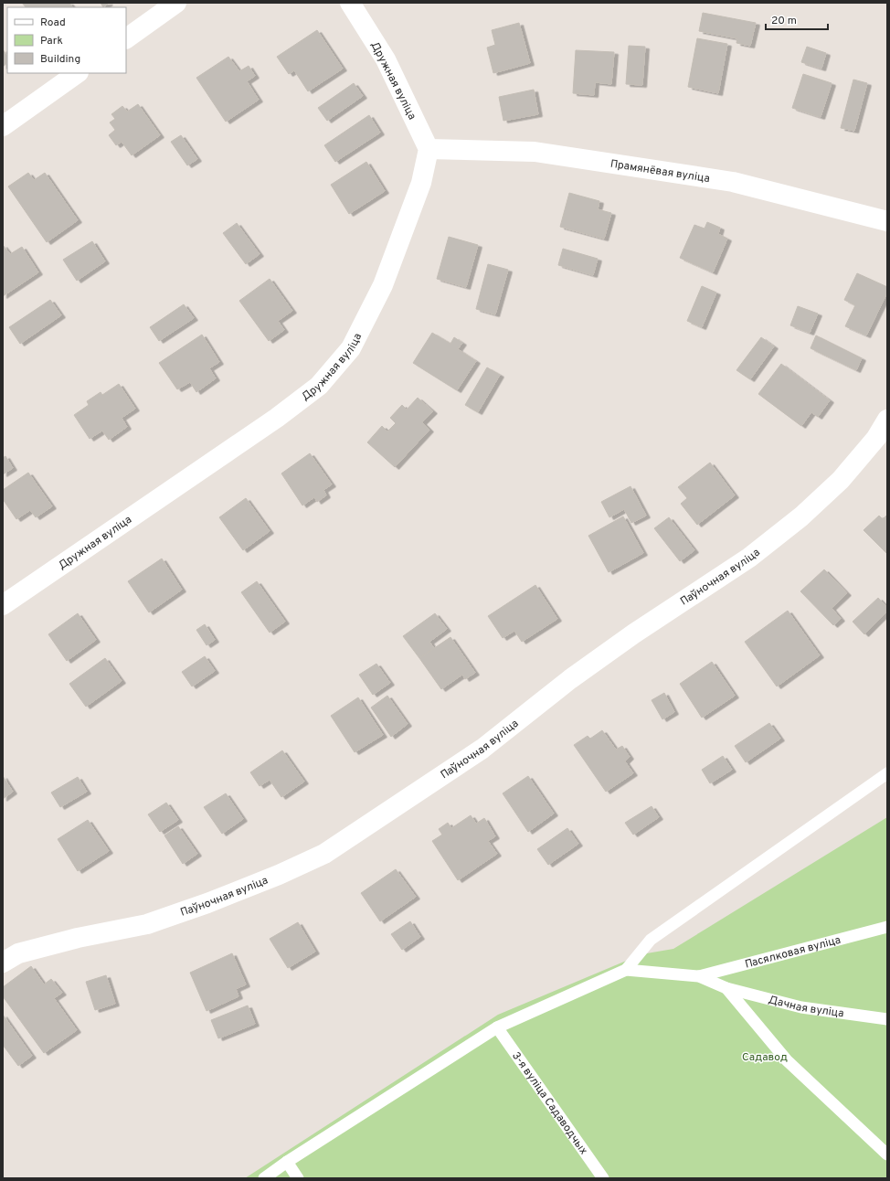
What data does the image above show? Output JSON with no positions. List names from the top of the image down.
{
  "streets": {
    "street": ["Дружная вуліца", "Прамянёвая вуліца", "Паўночная вуліца"],
    "lane": ["Пасялковая вуліца", "Дачная вуліца", "3-я вуліца Садаводчых"]
  },
  "crossings": [
    ["Дружная вуліца", "Прамянёвая вуліца"],
    ["Пасялковая вуліца", "Дачная вуліца"]
  ],
  "parks": ["Садавод"],
  "legend": ["Road", "Park", "Building"],
  "scale_bar": "20 m"
}
